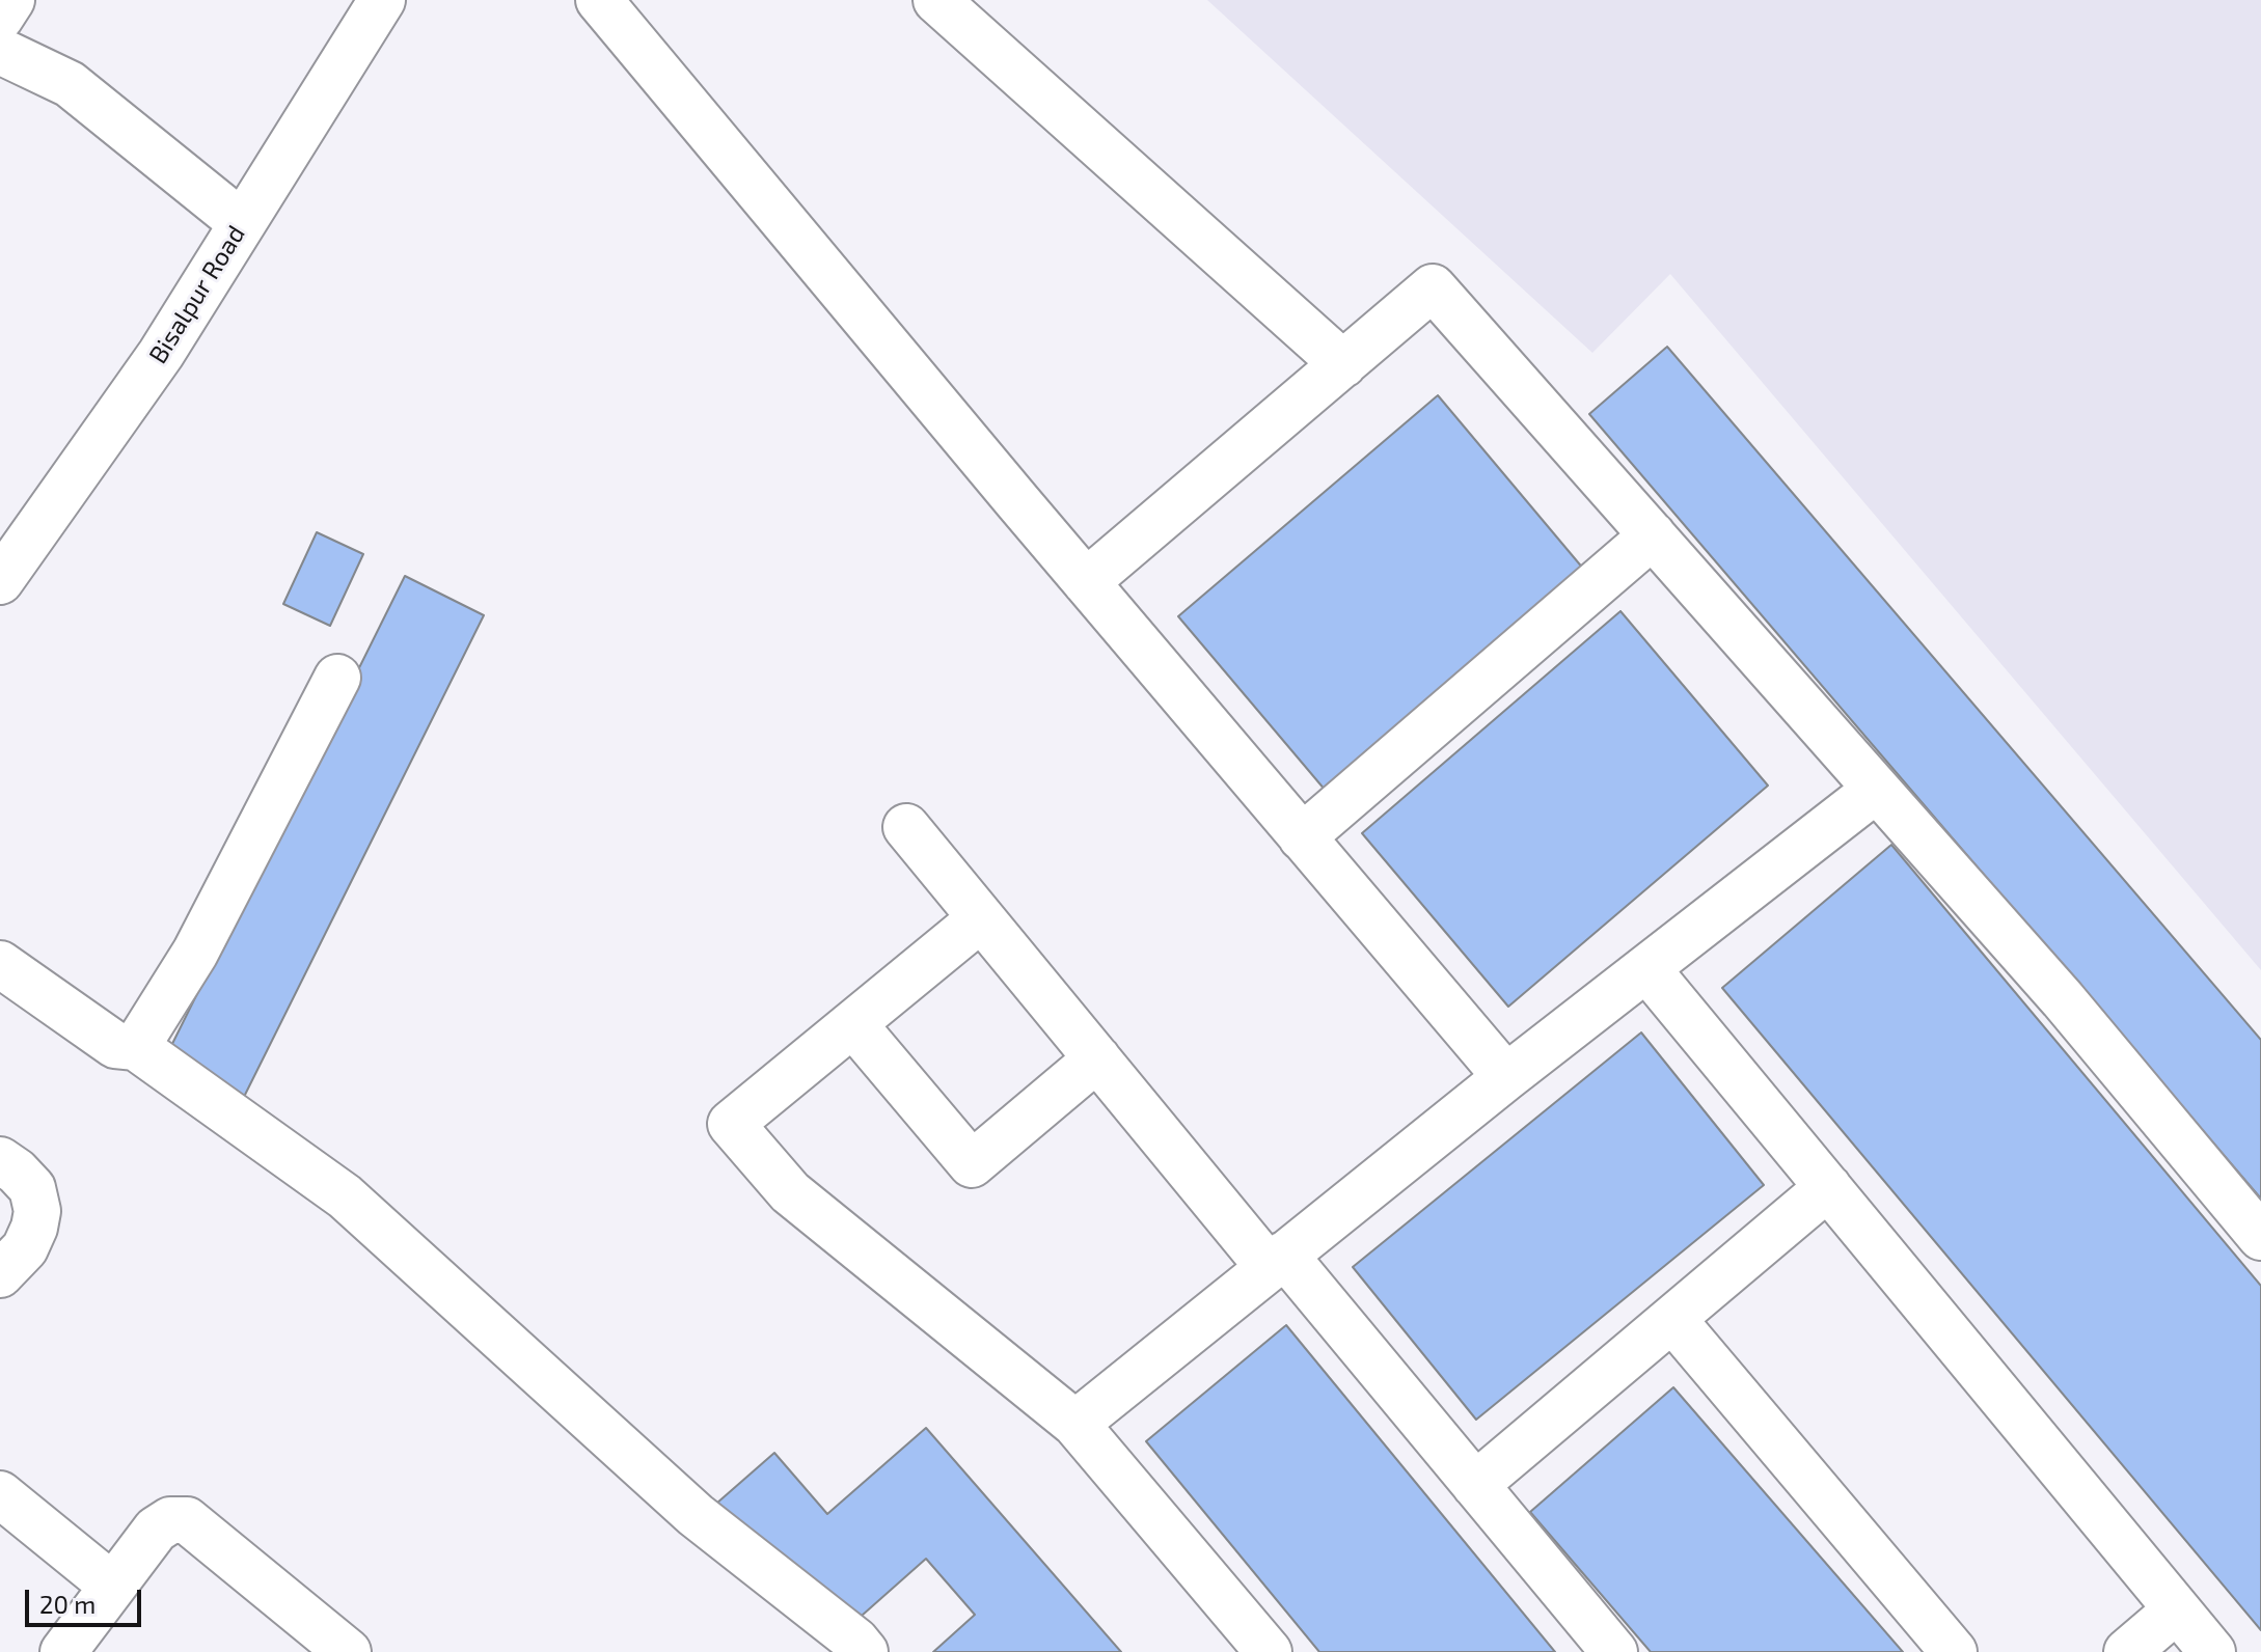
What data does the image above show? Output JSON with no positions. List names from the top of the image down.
{
  "streets": {
    "street": ["Bisalpur Road"]
  },
  "scale_bar": "20 m"
}
